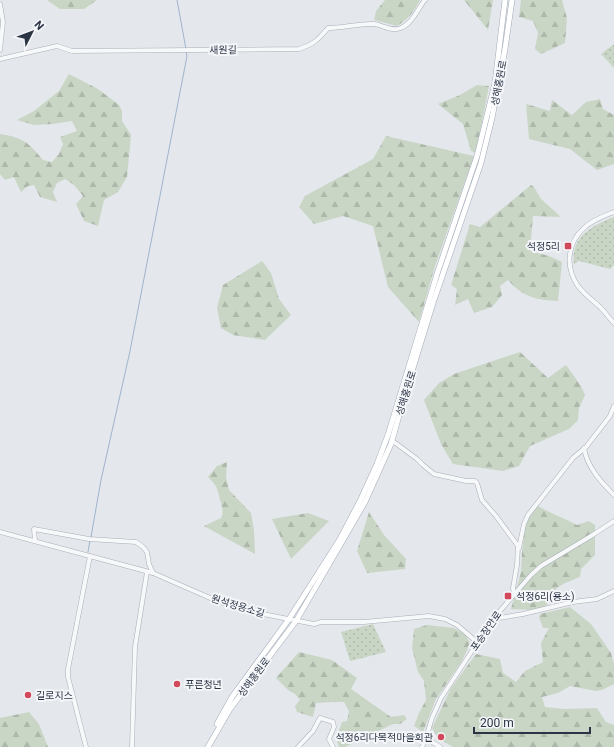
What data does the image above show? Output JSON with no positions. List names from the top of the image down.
{
  "streets": {
    "main road": ["성해홍원로"],
    "street": ["새원길", "원석정용소길", "포승장안로"]
  },
  "crossings": [
    ["성해홍원로", "원석정용소길"],
    ["원석정용소길", "포승장안로"]
  ],
  "places": {
    "transit": ["석정5리", "석정6리(용소)"],
    "other": ["푸른청년", "길로지스", "석정6리다목적마을회관"]
  },
  "scale_bar": "200 m",
  "north": "top right"
}
